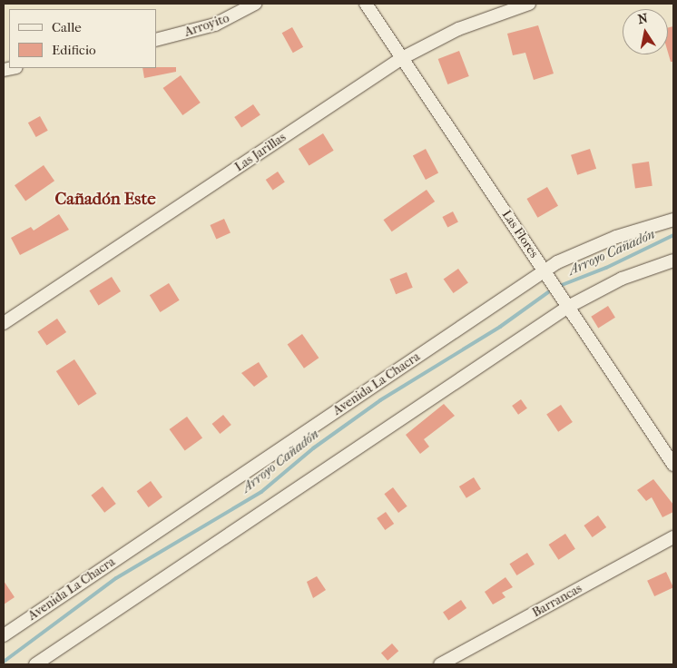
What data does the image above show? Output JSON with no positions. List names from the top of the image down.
{
  "streets": {
    "street": [
      "Arroyito",
      "Las Jarillas",
      "Las Flores",
      "Avenida La Chacra",
      "Barrancas"
    ]
  },
  "crossings": [
    ["Las Jarillas", "Las Flores"],
    ["Las Flores", "Avenida La Chacra"]
  ],
  "districts": ["Cañadón Este"],
  "water": ["Arroyo Cañadón"],
  "legend": ["Calle", "Edificio"],
  "north": "top"
}
